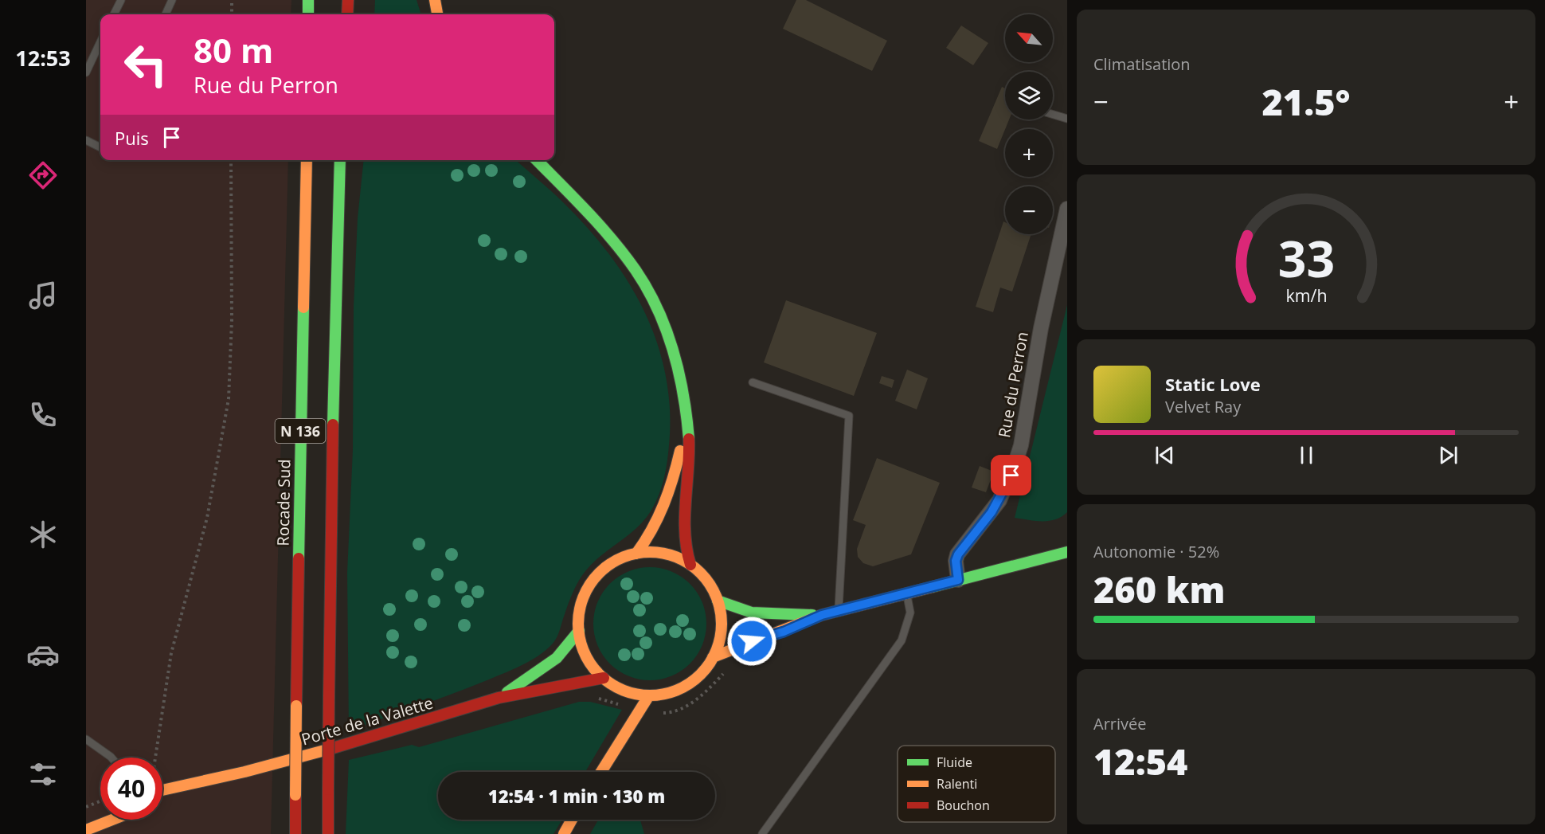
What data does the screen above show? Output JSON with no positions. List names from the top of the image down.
{
  "streets": {
    "main road": ["N 136", "Rocade Sud", "Porte de la Valette"],
    "street": ["Rue du Perron"]
  },
  "legend": ["Fluide", "Ralenti", "Bouchon"],
  "north": "top left",
  "page": {
    "tabs": "12:53",
    "tile": [
      "Climatisation",
      ["Autonomie · 52%", "260 km"],
      ["Arrivée", "12:54"]
    ],
    "map_buttons": ["+", "−"],
    "turn": ["80 m", "Rue du Perron"],
    "heat": ["−", "21.5°", "+"],
    "then": "Puis",
    "song": ["Static Love", "Velvet Ray"],
    "limit": "40",
    "trip": "12:54 · 1 min · 130 m",
    "gauge": ["33", "km/h"]
  }
}
